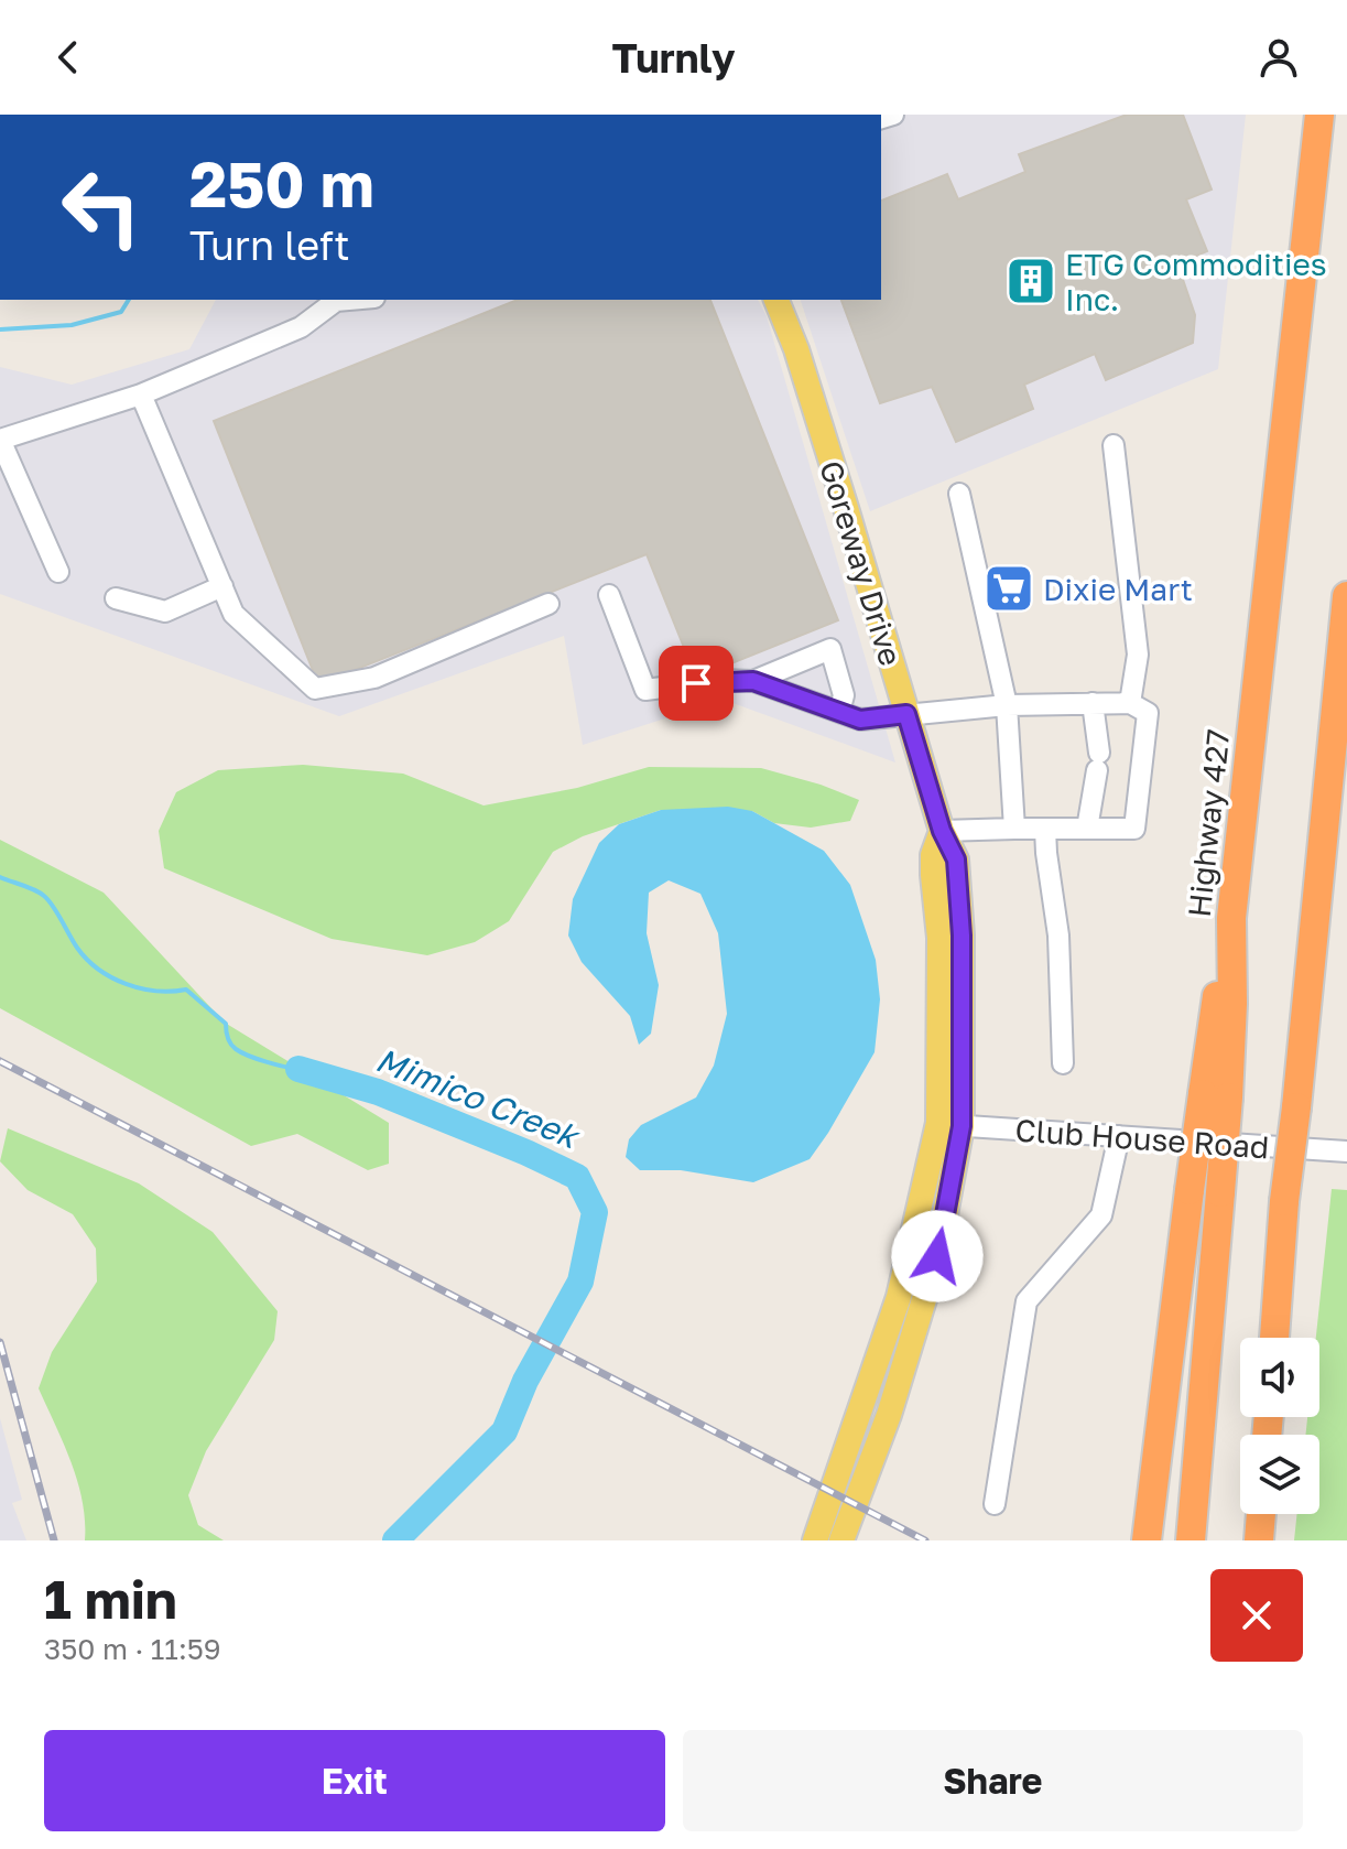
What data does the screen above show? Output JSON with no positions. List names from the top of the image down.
{
  "streets": {
    "highway": ["Highway 427"],
    "main road": ["Goreway Drive"],
    "street": ["Club House Road"]
  },
  "crossings": [
    ["Goreway Drive", "Club House Road"]
  ],
  "water": ["Mimico Creek"],
  "places": {
    "building": ["ETG Commodities Inc."],
    "supermarket": ["Dixie Mart"]
  },
  "page": {
    "header": "Turnly",
    "turn": ["250 m", "Turn left"],
    "heading": ["1 min", "350 m · 11:59"],
    "buttons": ["Exit", "Share"]
  }
}
